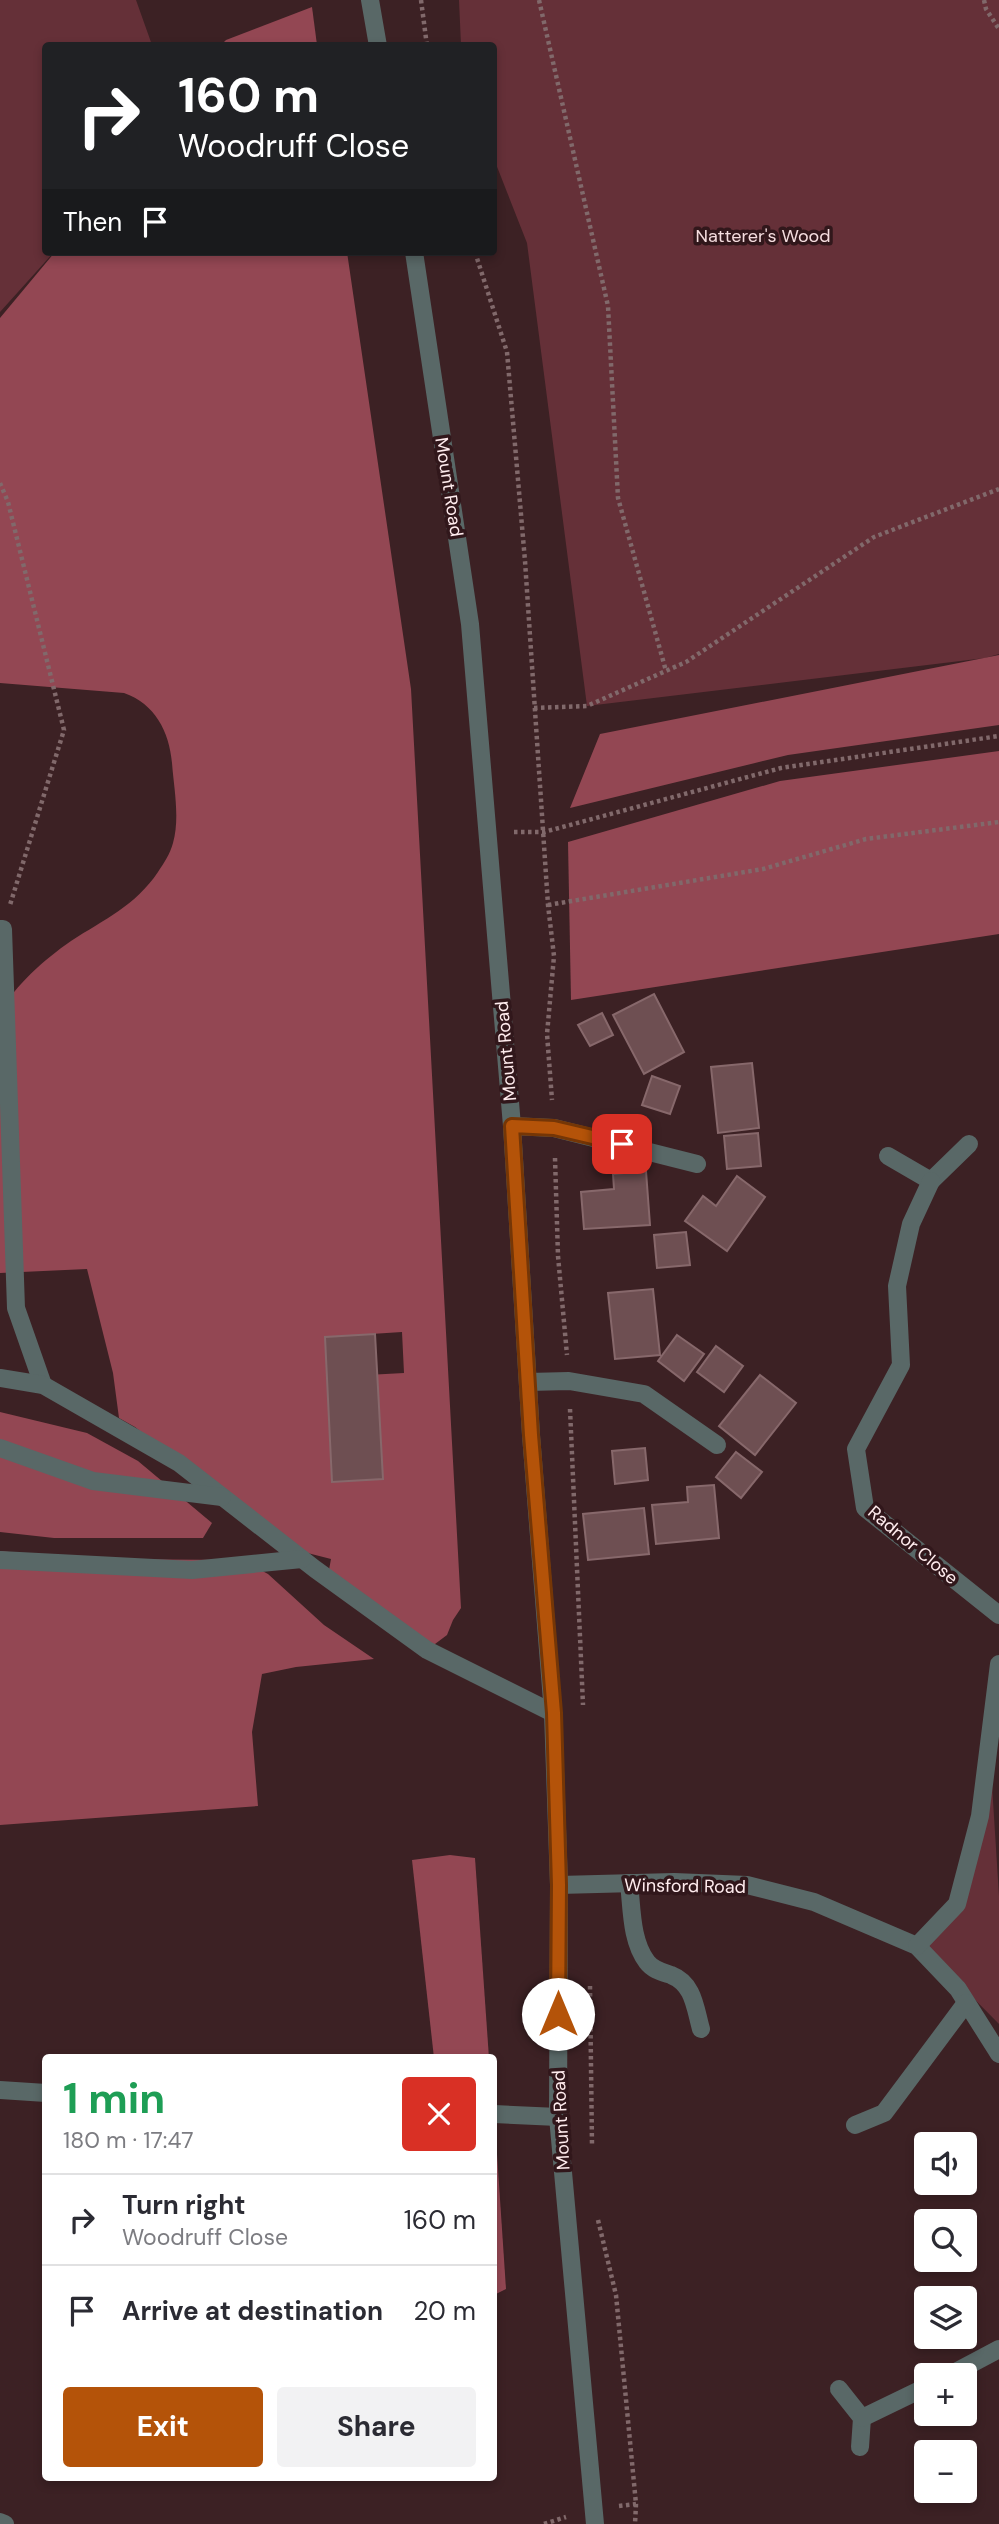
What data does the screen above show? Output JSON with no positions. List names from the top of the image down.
{
  "streets": {
    "street": ["Mount Road", "Radnor Close", "Winsford Road"]
  },
  "crossings": [
    ["Mount Road", "Winsford Road"]
  ],
  "parks": ["Natterer's Wood"],
  "page": {
    "turn": ["160 m", "Woodruff Close"],
    "then": "Then",
    "heading": ["1 min", "180 m · 17:47"],
    "map_buttons": ["+", "−"],
    "list": [
      {
        "name": "Turn right",
        "note": "Woodruff Close",
        "value": "160 m"
      },
      {
        "name": "Arrive at destination",
        "value": "20 m"
      }
    ],
    "buttons": ["Exit", "Share"]
  }
}
